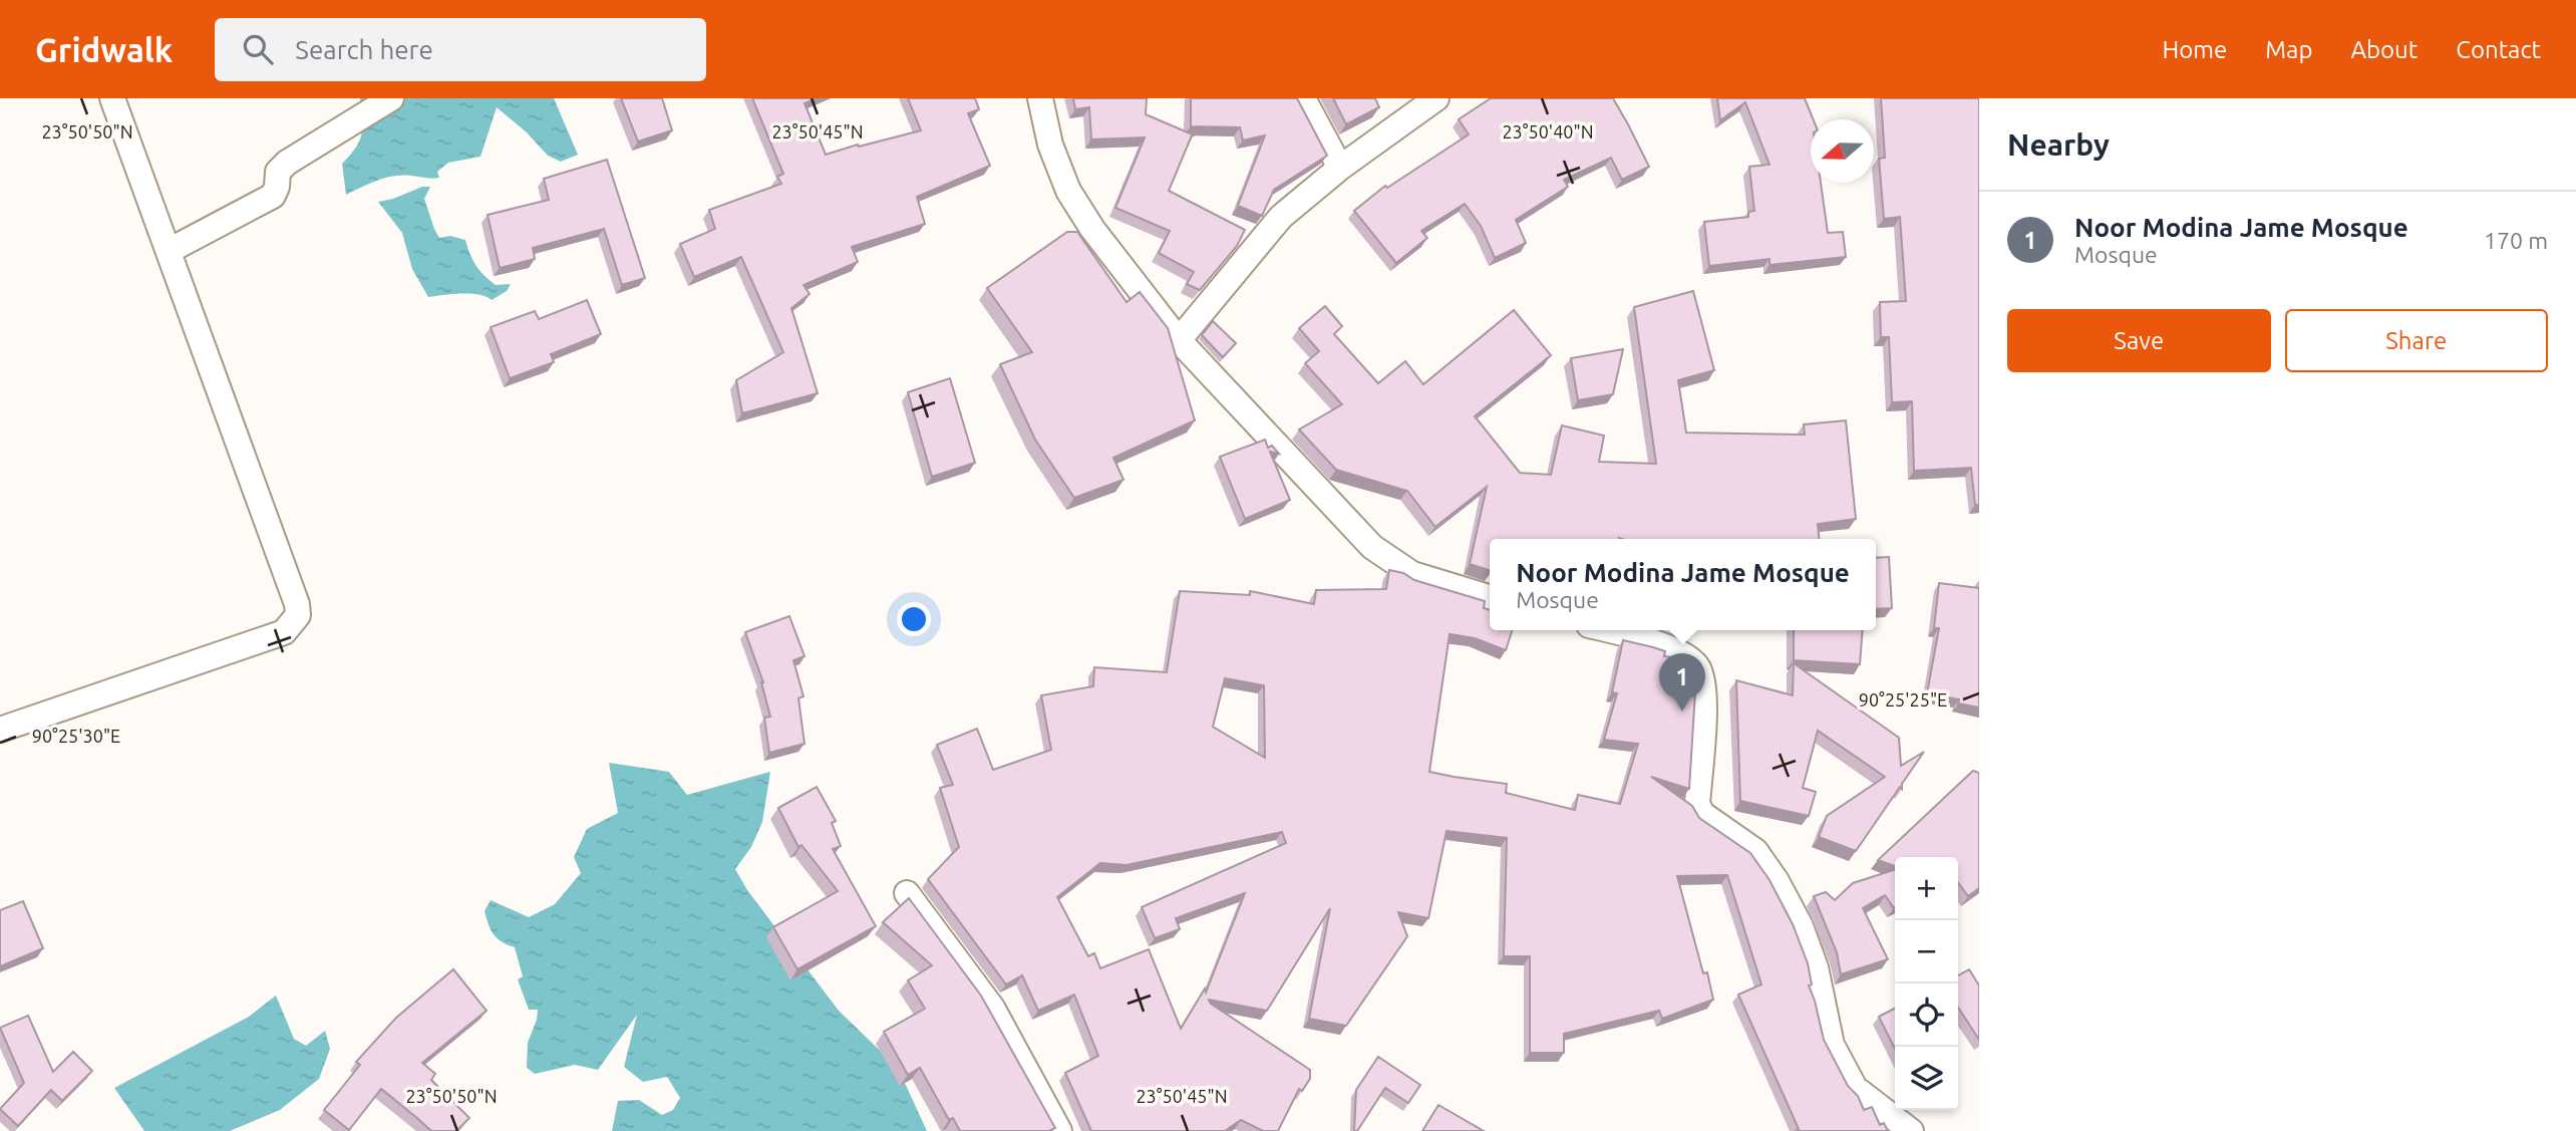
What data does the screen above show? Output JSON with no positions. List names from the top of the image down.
{
  "north": "left",
  "page": {
    "header": "Gridwalk",
    "search": "Search here",
    "nav": [
      "Home",
      "Map",
      "About",
      "Contact"
    ],
    "heading": "Nearby",
    "list": [
      {
        "mark": "1",
        "name": "Noor Modina Jame Mosque",
        "note": "Mosque",
        "value": "170 m"
      }
    ],
    "buttons": ["Save", "Share"],
    "popup": ["Noor Modina Jame Mosque", "Mosque"],
    "pins": "1",
    "map_buttons": ["+", "−"]
  },
  "coordinates": [
    "23°50'50\"N",
    "23°50'45\"N",
    "23°50'40\"N",
    "90°25'25\"E",
    "90°25'30\"E"
  ]
}
